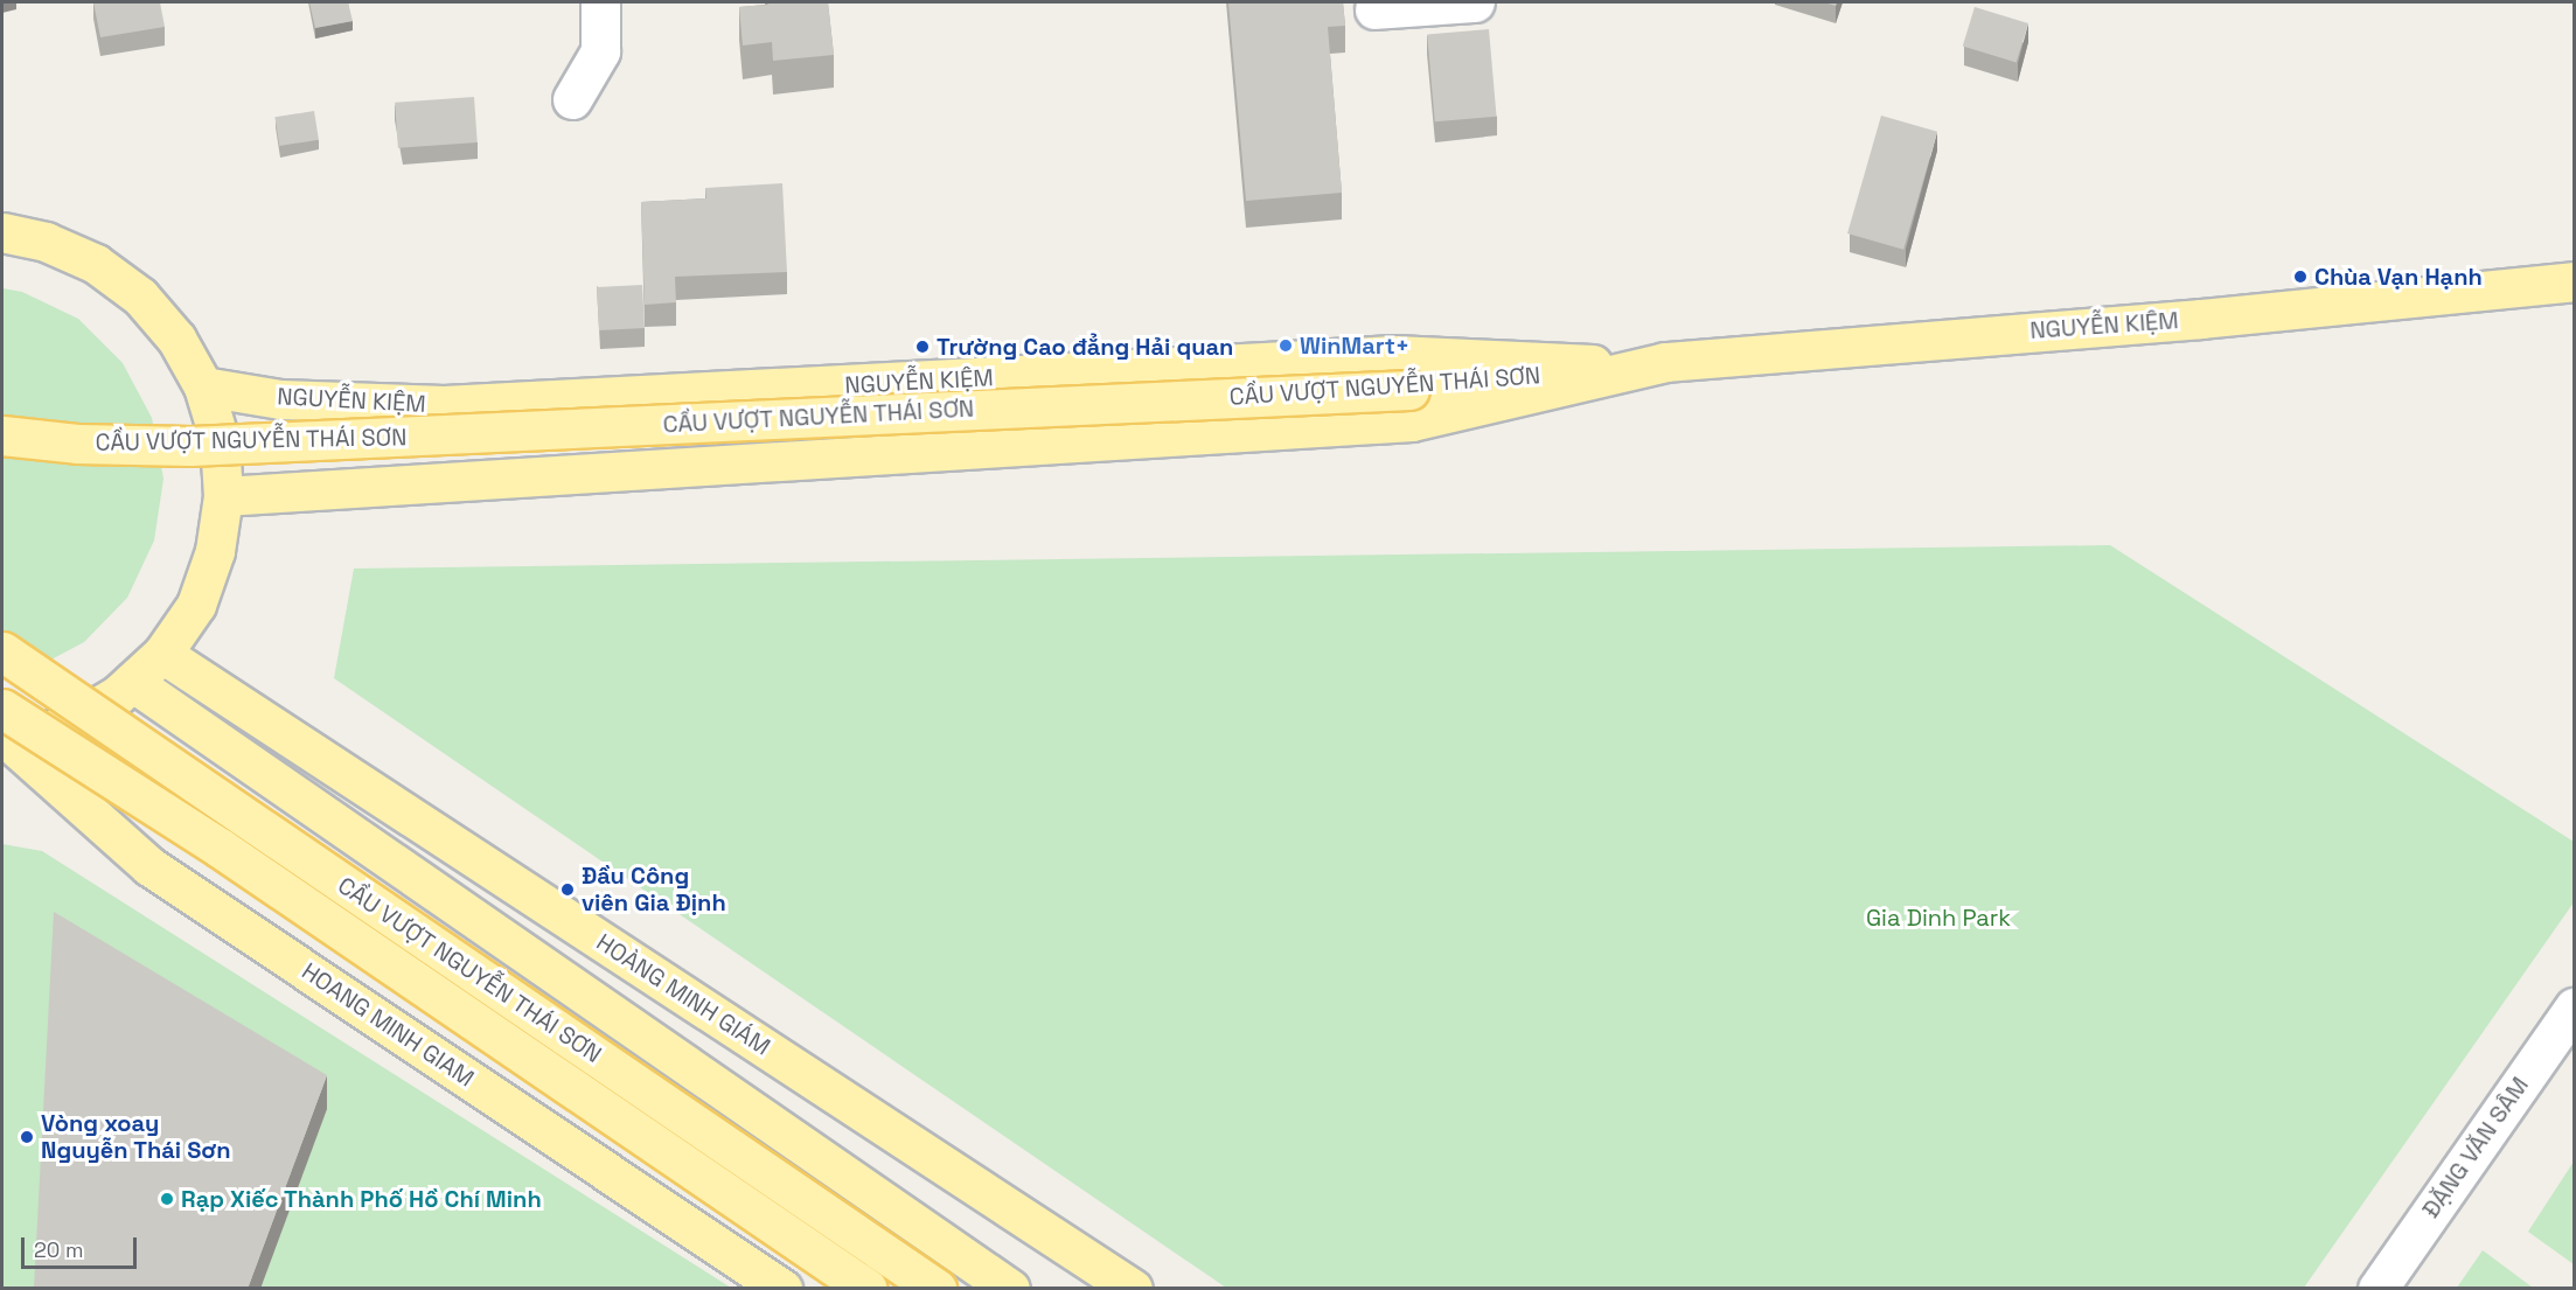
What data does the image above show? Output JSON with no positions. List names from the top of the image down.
{
  "streets": {
    "main road": [
      "NGUYỄN KIỆM",
      "CẦU VƯỢT NGUYỄN THÁI SƠN",
      "HOÀNG MINH GIÁM",
      "HOANG MINH GIAM"
    ],
    "street": ["ĐẶNG VĂN SÂM"]
  },
  "crossings": [
    ["NGUYỄN KIỆM", "CẦU VƯỢT NGUYỄN THÁI SƠN"],
    ["CẦU VƯỢT NGUYỄN THÁI SƠN", "HOANG MINH GIAM"]
  ],
  "parks": ["Gia Dinh Park"],
  "places": [
    "Chùa Vạn Hạnh",
    "WinMart+",
    "Trường Cao đẳng Hải quan",
    "Đầu Công viên Gia Định",
    "Vòng xoay Nguyễn Thái Sơn",
    "Rạp Xiếc Thành Phố Hồ Chí Minh"
  ],
  "scale_bar": "20 m"
}
